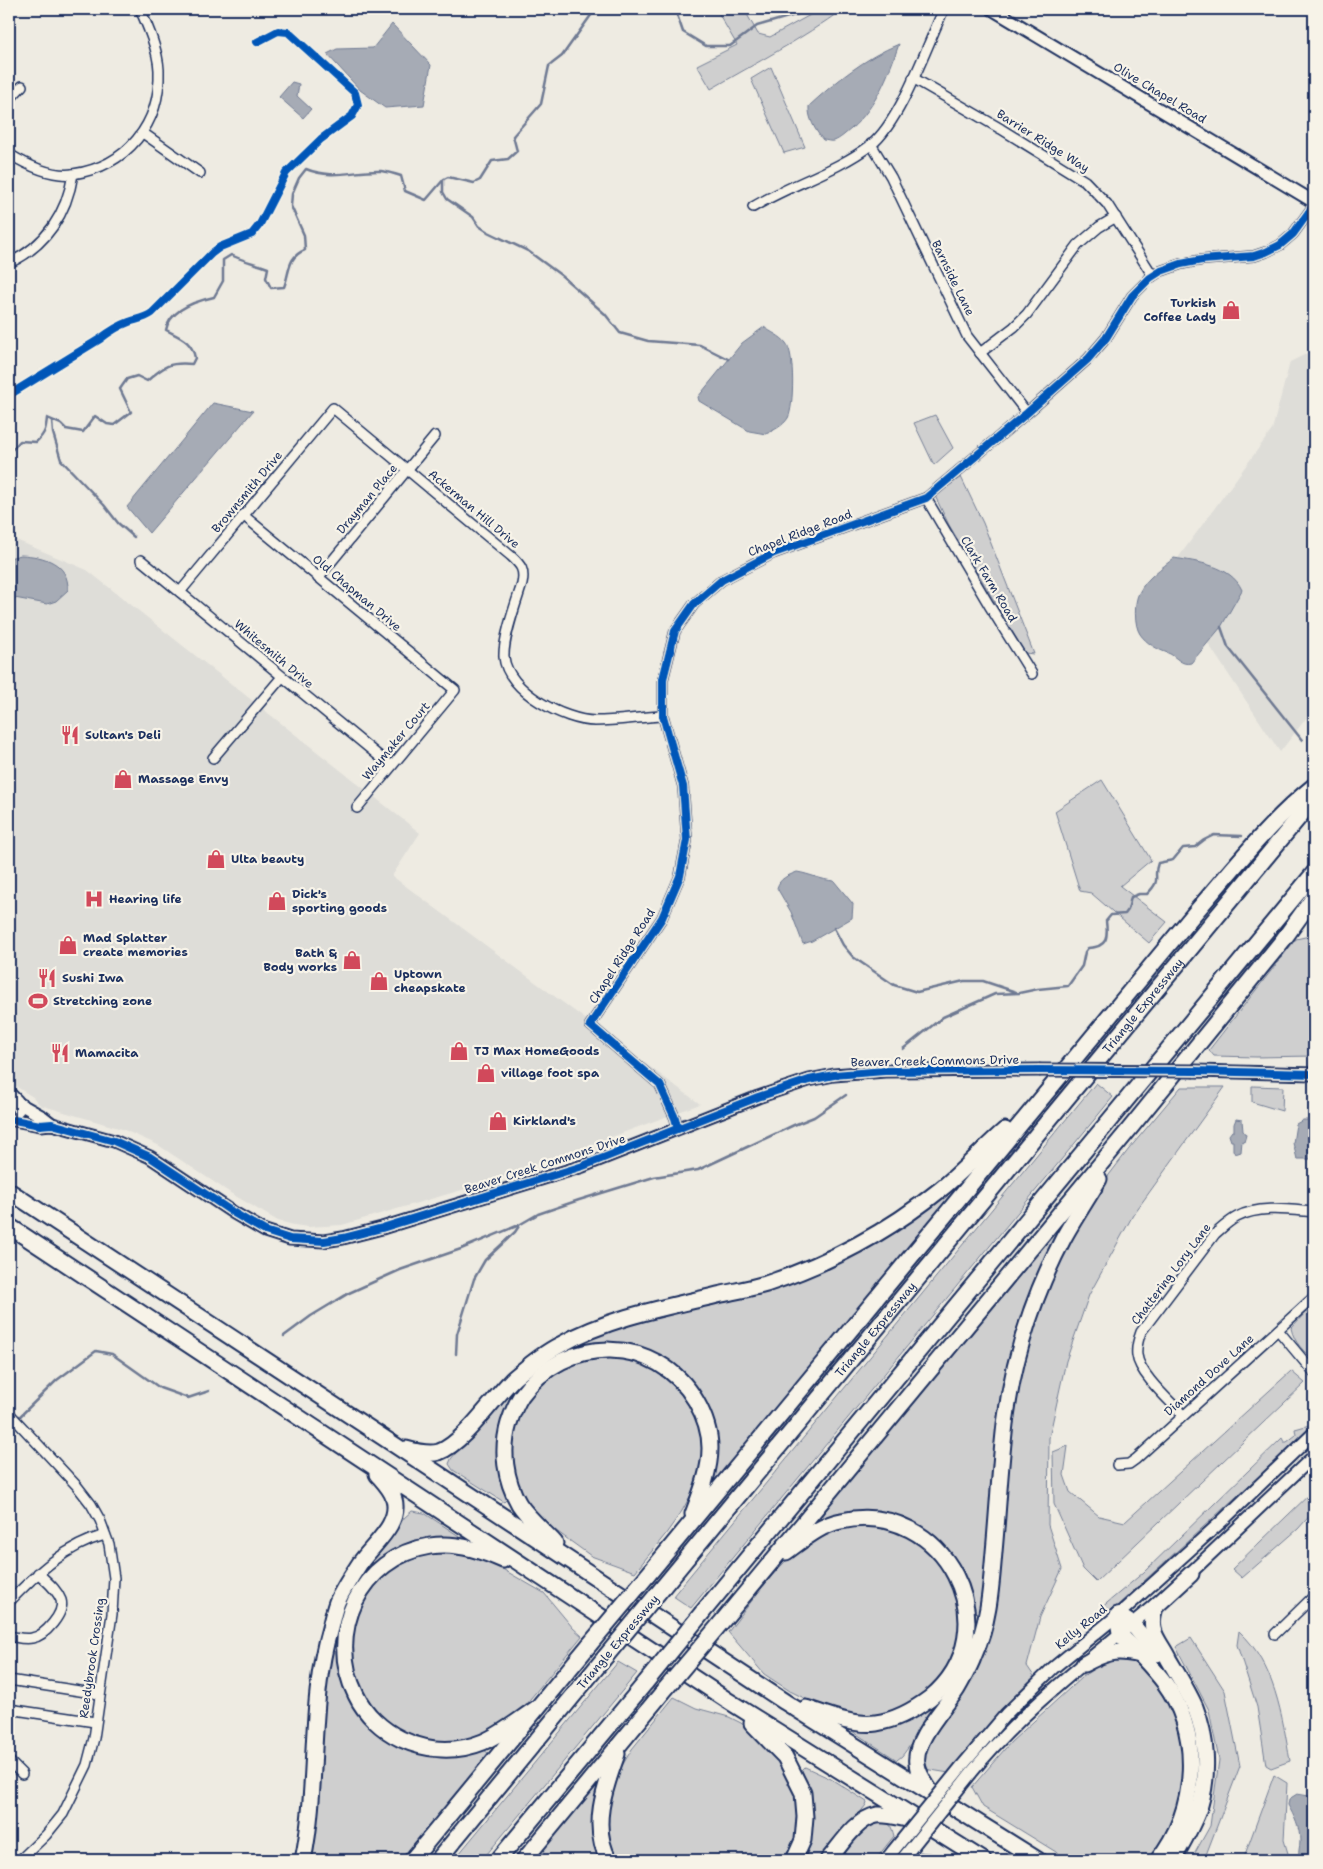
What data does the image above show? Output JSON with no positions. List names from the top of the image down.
{
  "streets": {
    "highway": ["Triangle Expressway"],
    "street": [
      "Olive Chapel Road",
      "Barrier Ridge Way",
      "Barnside Lane",
      "Brownsmith Drive",
      "Drayman Place",
      "Ackerman Hill Drive",
      "Chapel Ridge Road",
      "Clark Farm Road",
      "Old Chapman Drive",
      "Whitesmith Drive",
      "Waymaker Court",
      "Beaver Creek Commons Drive",
      "Chattering Lory Lane",
      "Diamond Dove Lane",
      "Kelly Road",
      "Reedybrook Crossing"
    ]
  },
  "crossings": [
    ["Olive Chapel Road", "Chapel Ridge Road"],
    ["Barrier Ridge Way", "Chapel Ridge Road"],
    ["Barnside Lane", "Chapel Ridge Road"],
    ["Brownsmith Drive", "Ackerman Hill Drive"],
    ["Brownsmith Drive", "Old Chapman Drive"],
    ["Brownsmith Drive", "Whitesmith Drive"],
    ["Drayman Place", "Ackerman Hill Drive"],
    ["Drayman Place", "Old Chapman Drive"],
    ["Ackerman Hill Drive", "Chapel Ridge Road"],
    ["Chapel Ridge Road", "Clark Farm Road"],
    ["Chapel Ridge Road", "Beaver Creek Commons Drive"],
    ["Old Chapman Drive", "Waymaker Court"],
    ["Whitesmith Drive", "Waymaker Court"],
    ["Chattering Lory Lane", "Diamond Dove Lane"]
  ],
  "places": {
    "shop": [
      "Turkish Coffee Lady",
      "Massage Envy",
      "Ulta beauty",
      "Dick's sporting goods",
      "Mad Splatter create memories",
      "Bath & Body works",
      "Uptown cheapskate",
      "TJ Max HomeGoods",
      "village foot spa",
      "Kirkland's"
    ],
    "restaurant": ["Sultan's Deli", "Sushi Iwa", "Mamacita"],
    "hospital": ["Hearing life"],
    "sports": ["Stretching zone"]
  }
}
